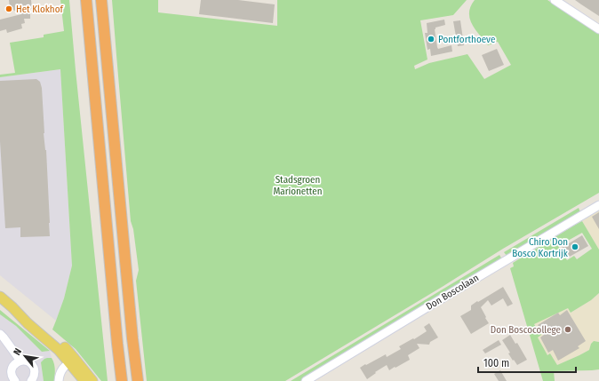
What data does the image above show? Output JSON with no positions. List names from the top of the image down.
{
  "streets": {
    "street": ["Don Boscolaan"]
  },
  "parks": ["Stadsgroen Marionetten"],
  "places": [
    "Het Klokhof",
    "Pontforthoeve",
    "Chiro Don Bosco Kortrijk",
    "Don Boscocollege"
  ],
  "scale_bar": "100 m",
  "north": "top left"
}
